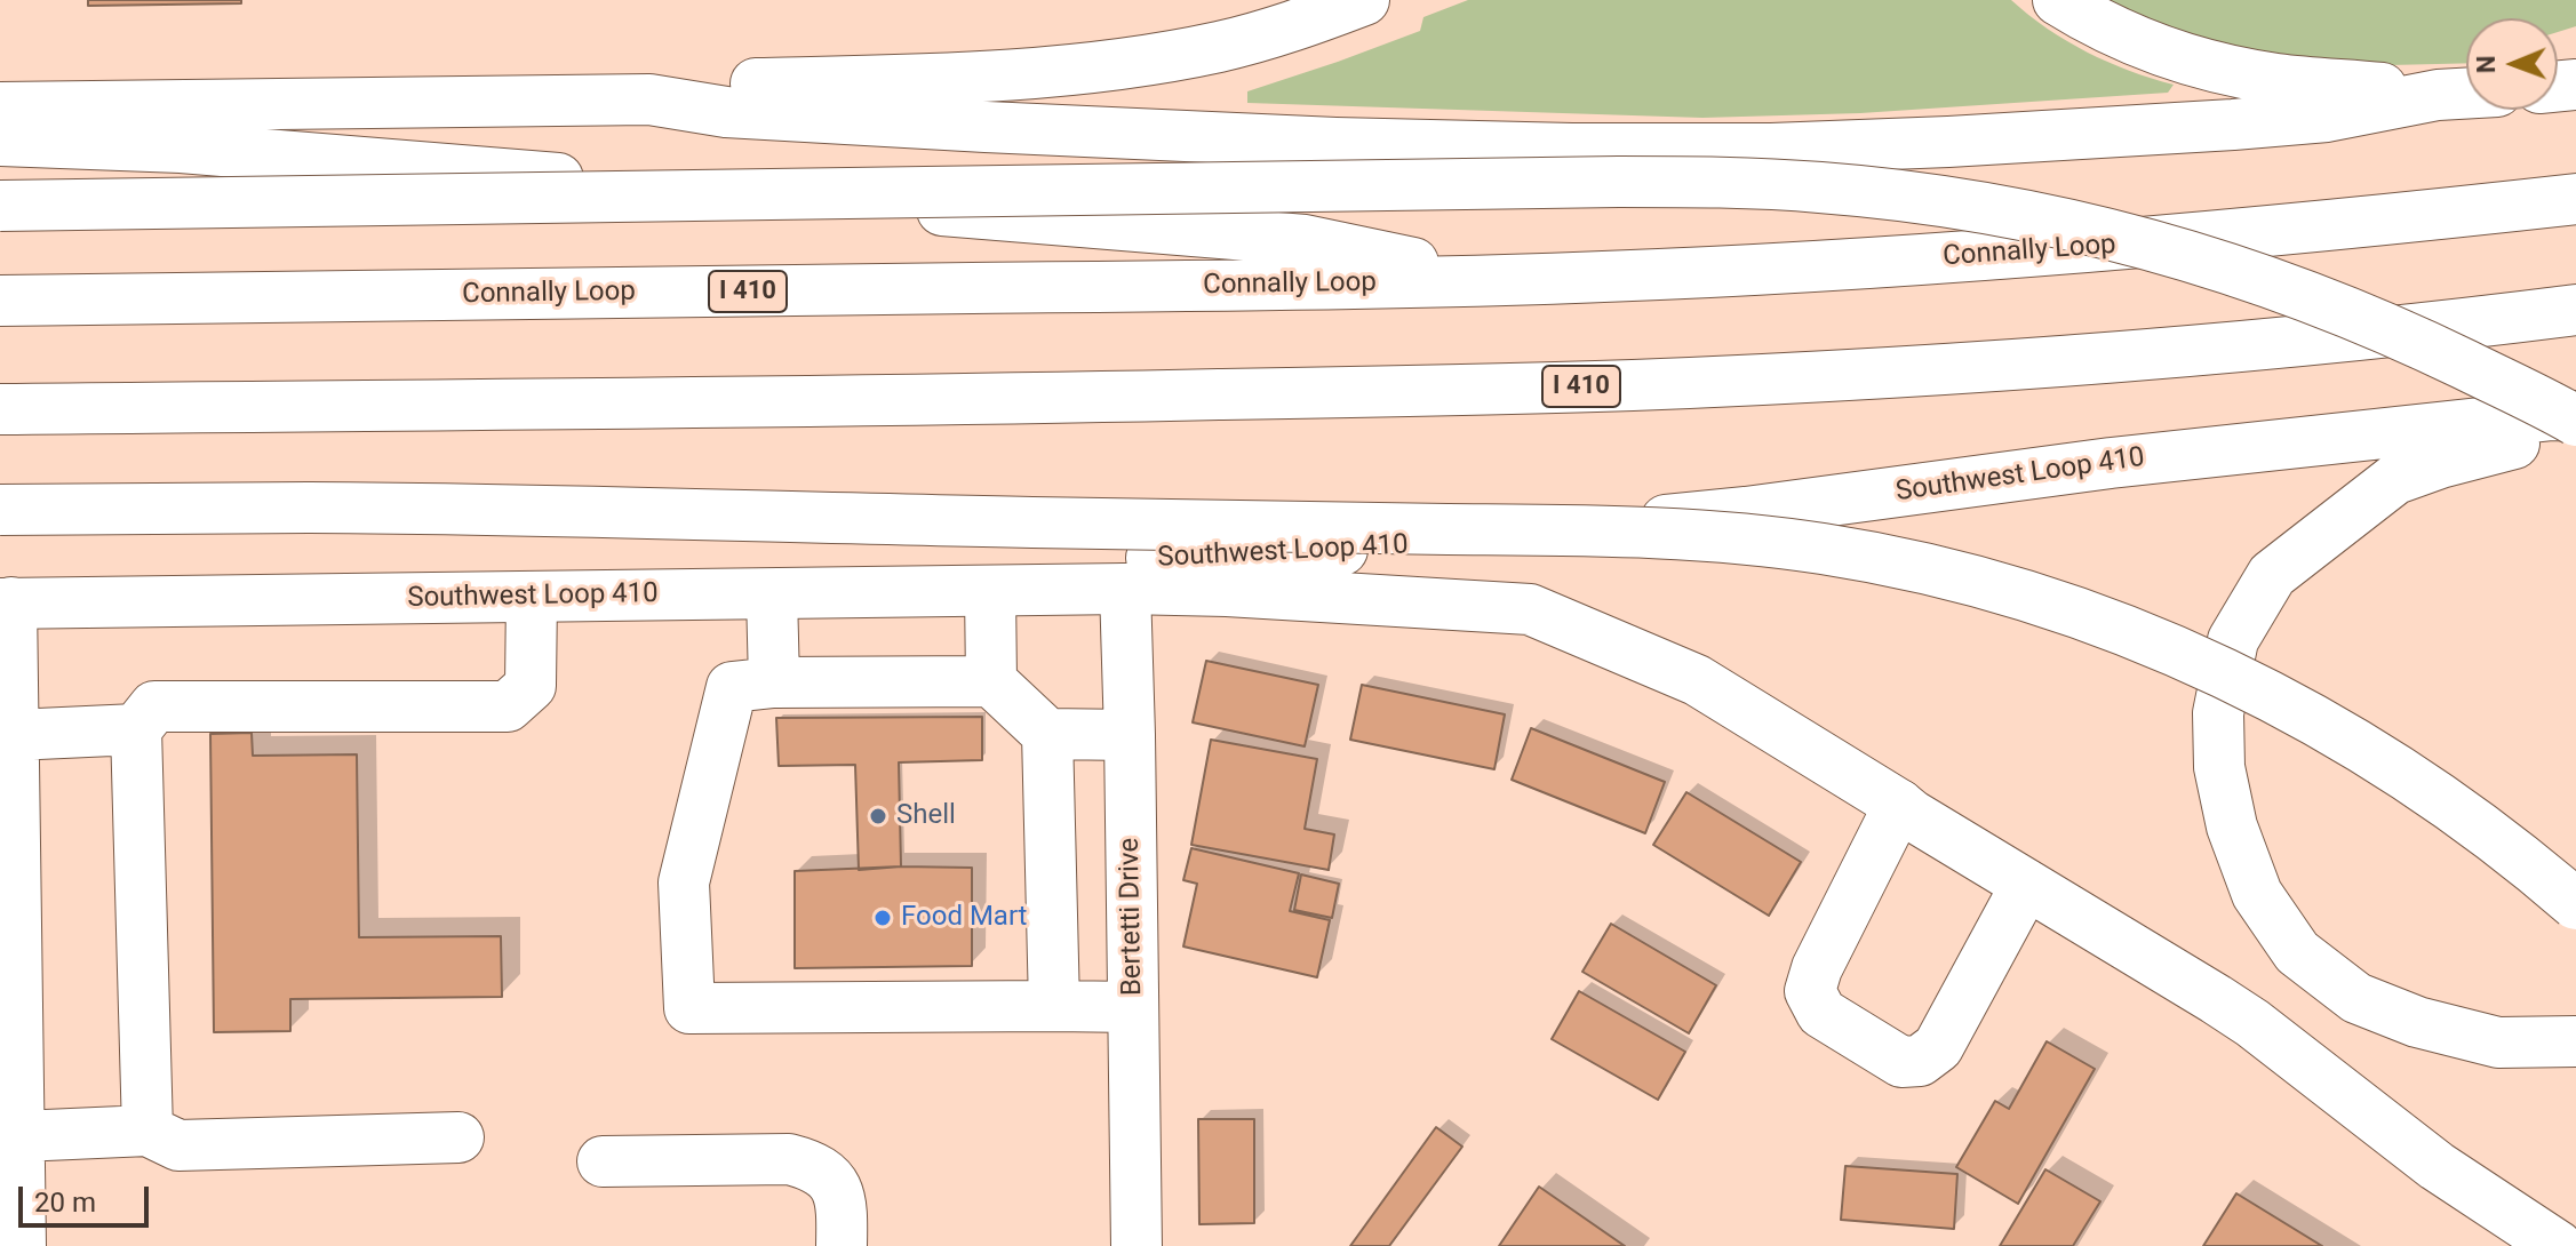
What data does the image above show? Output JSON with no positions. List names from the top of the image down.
{
  "streets": {
    "main road": [
      "Connally Loop",
      "I 410",
      "Southwest Loop 410",
      "Bertetti Drive"
    ]
  },
  "crossings": [
    ["Southwest Loop 410", "Bertetti Drive"]
  ],
  "places": ["Shell", "Food Mart"],
  "scale_bar": "20 m",
  "north": "left"
}
